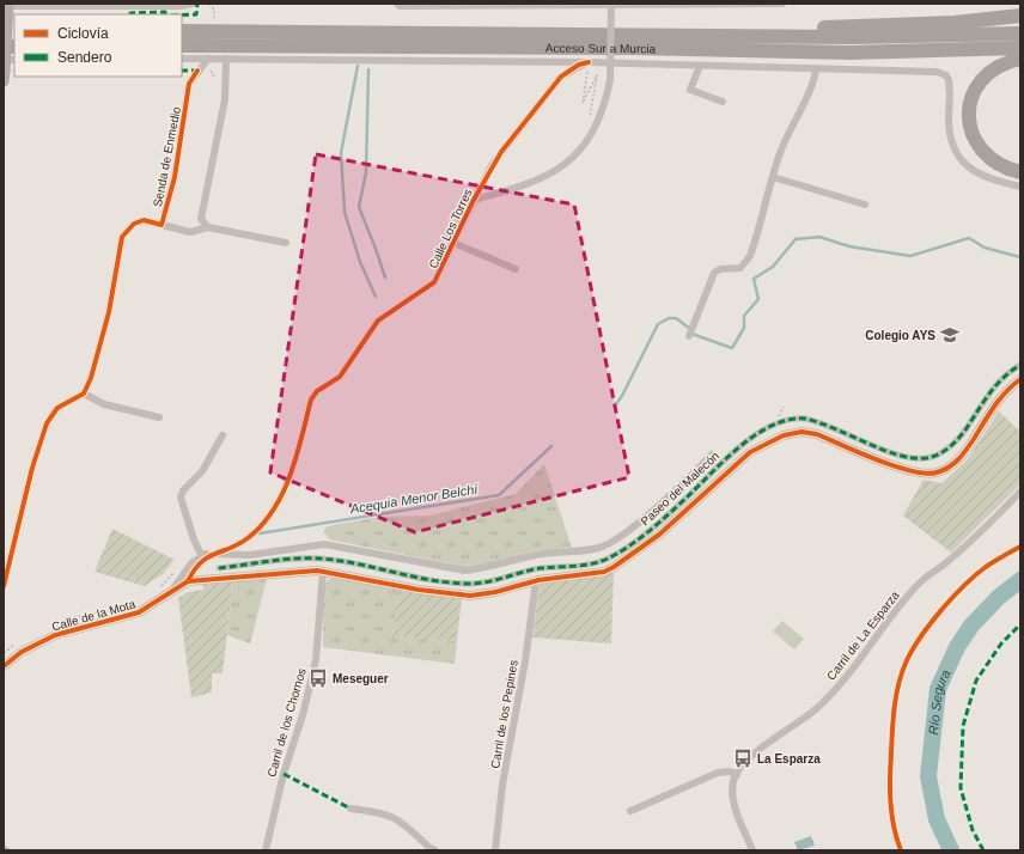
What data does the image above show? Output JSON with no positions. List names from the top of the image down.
{
  "streets": {
    "highway": ["Acceso Sur a Murcia"],
    "street": [
      "Senda de Enmedio",
      "Calle Los Torres",
      "Paseo del Malecón",
      "Calle de la Mota",
      "Carril de La Esparza",
      "Carril de los Pepines",
      "Carril de los Chornos"
    ]
  },
  "water": ["Acequia Menor Belchí", "Río Segura"],
  "places": {
    "school or university": ["Colegio AYS"],
    "bus stop": ["Meseguer", "La Esparza"]
  },
  "legend": ["Ciclovía", "Sendero"]
}
